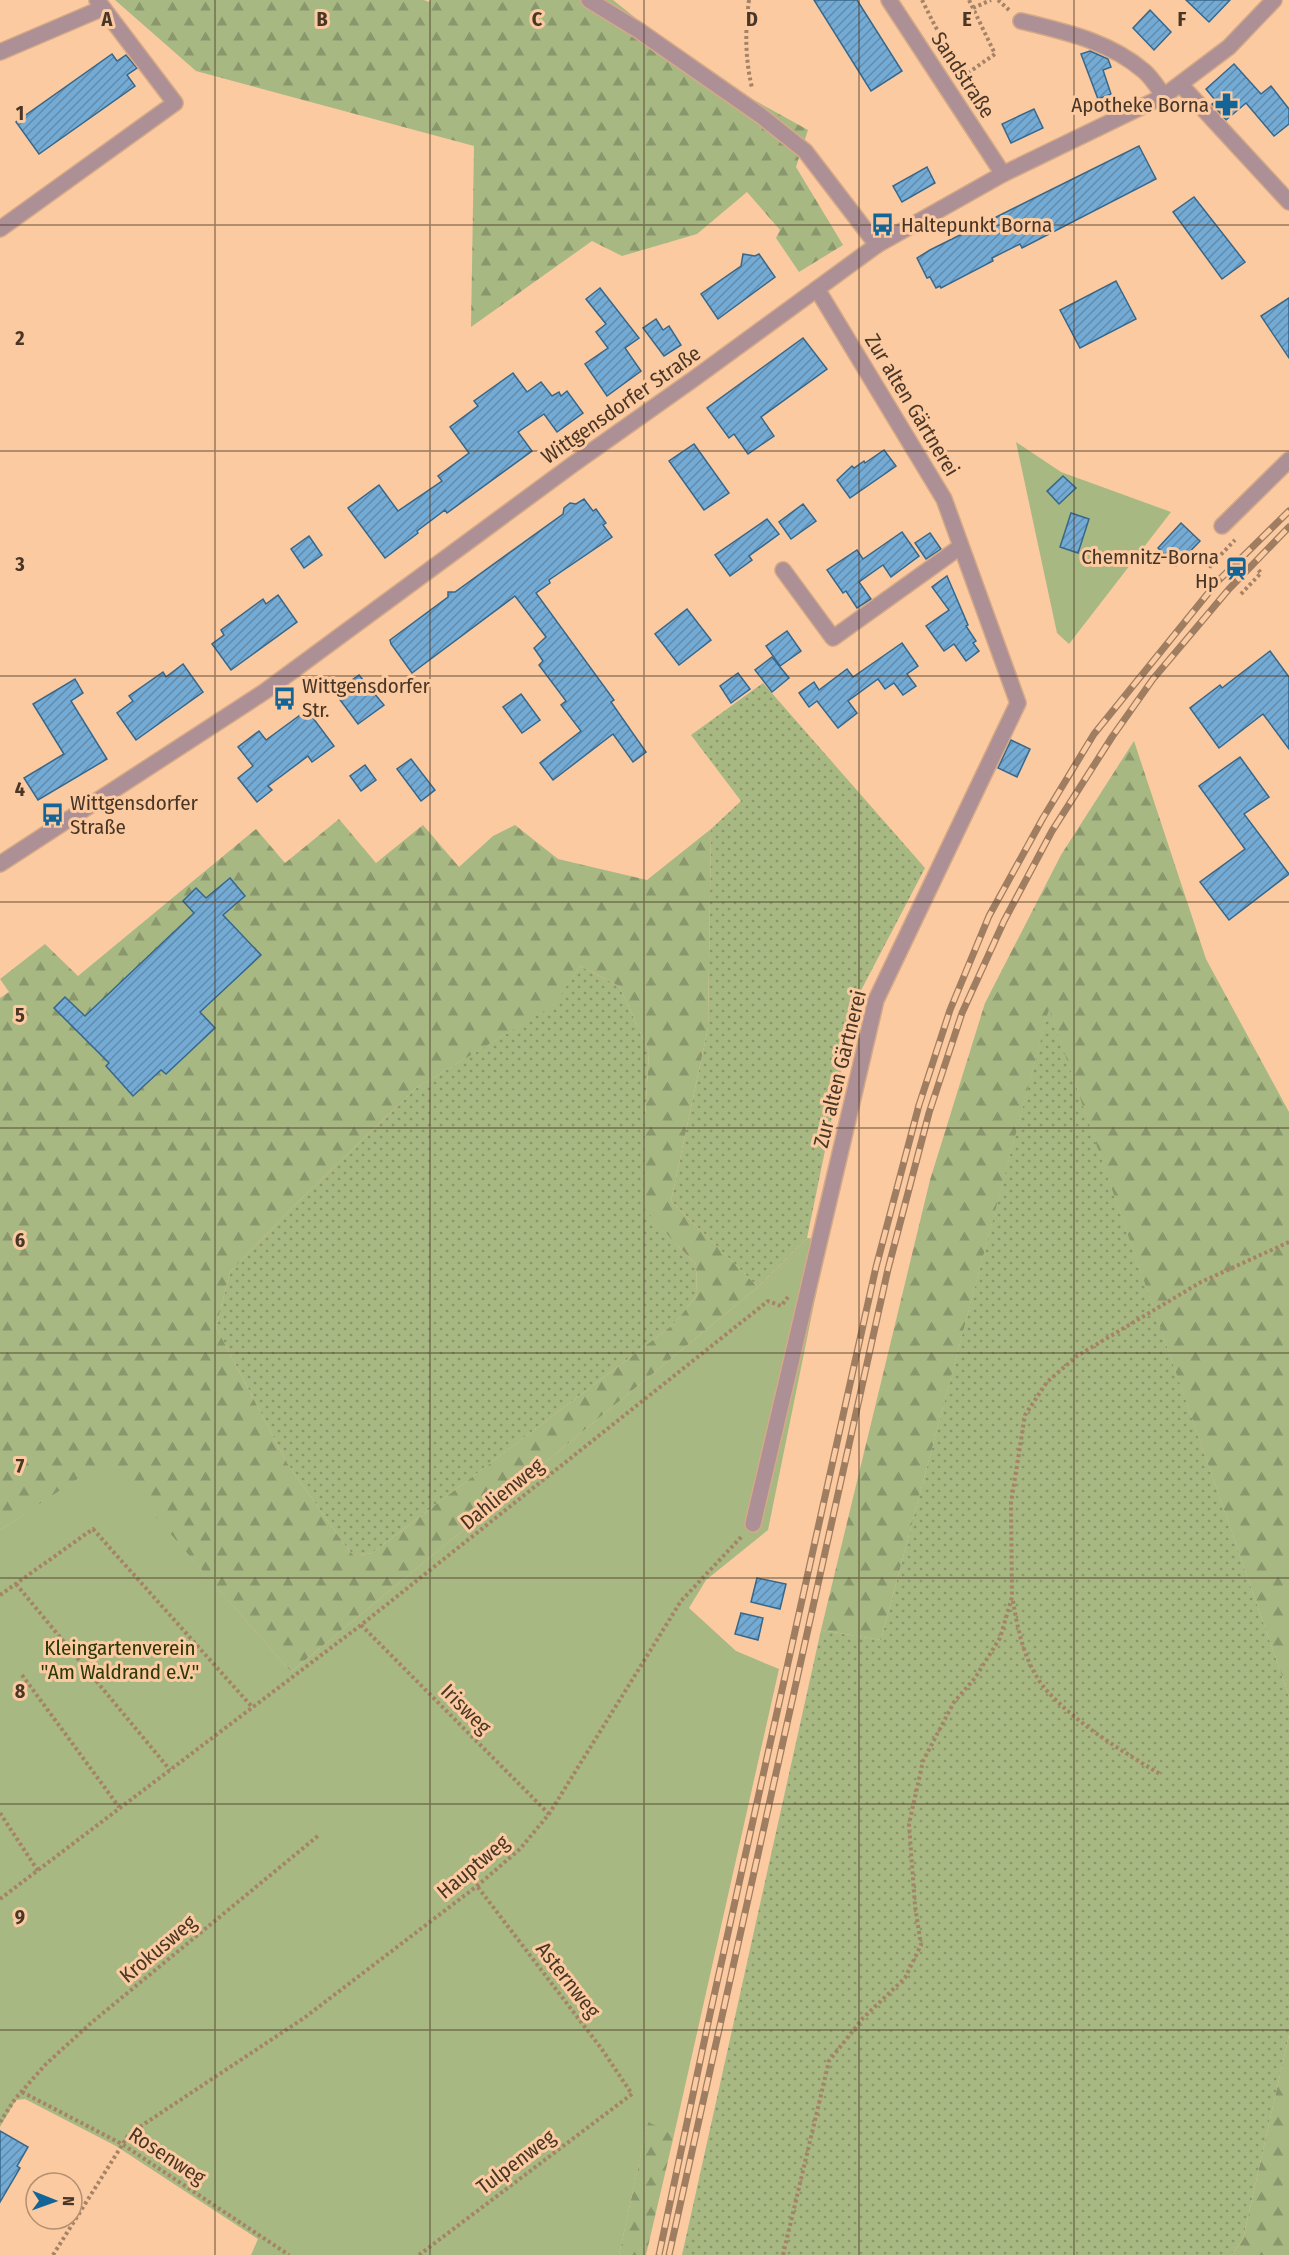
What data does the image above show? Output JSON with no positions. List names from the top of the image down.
{
  "streets": {
    "street": ["Sandstraße", "Wittgensdorfer Straße", "Zur alten Gärtnerei"],
    "path": [
      "Dahlienweg",
      "Irisweg",
      "Hauptweg",
      "Krokusweg",
      "Asternweg",
      "Rosenweg",
      "Tulpenweg"
    ]
  },
  "crossings": [
    ["Sandstraße", "Wittgensdorfer Straße"],
    ["Wittgensdorfer Straße", "Zur alten Gärtnerei"],
    ["Zur alten Gärtnerei", "Hauptweg"],
    ["Dahlienweg", "Irisweg"],
    ["Irisweg", "Hauptweg"],
    ["Hauptweg", "Asternweg"],
    ["Hauptweg", "Rosenweg"],
    ["Krokusweg", "Rosenweg"],
    ["Asternweg", "Tulpenweg"]
  ],
  "parks": ["Kleingartenverein \"Am Waldrand e.V.\""],
  "places": {
    "pharmacy": ["Apotheke Borna"],
    "bus stop": ["Haltepunkt Borna", "Wittgensdorfer Str.", "Wittgensdorfer Straße"],
    "station": ["Chemnitz-Borna Hp"]
  },
  "north": "right",
  "grid": {
    "columns": [
      "A",
      "B",
      "C",
      "D",
      "E",
      "F"
    ],
    "rows": [
      "1",
      "2",
      "3",
      "4",
      "5",
      "6",
      "7",
      "8",
      "9"
    ]
  }
}
